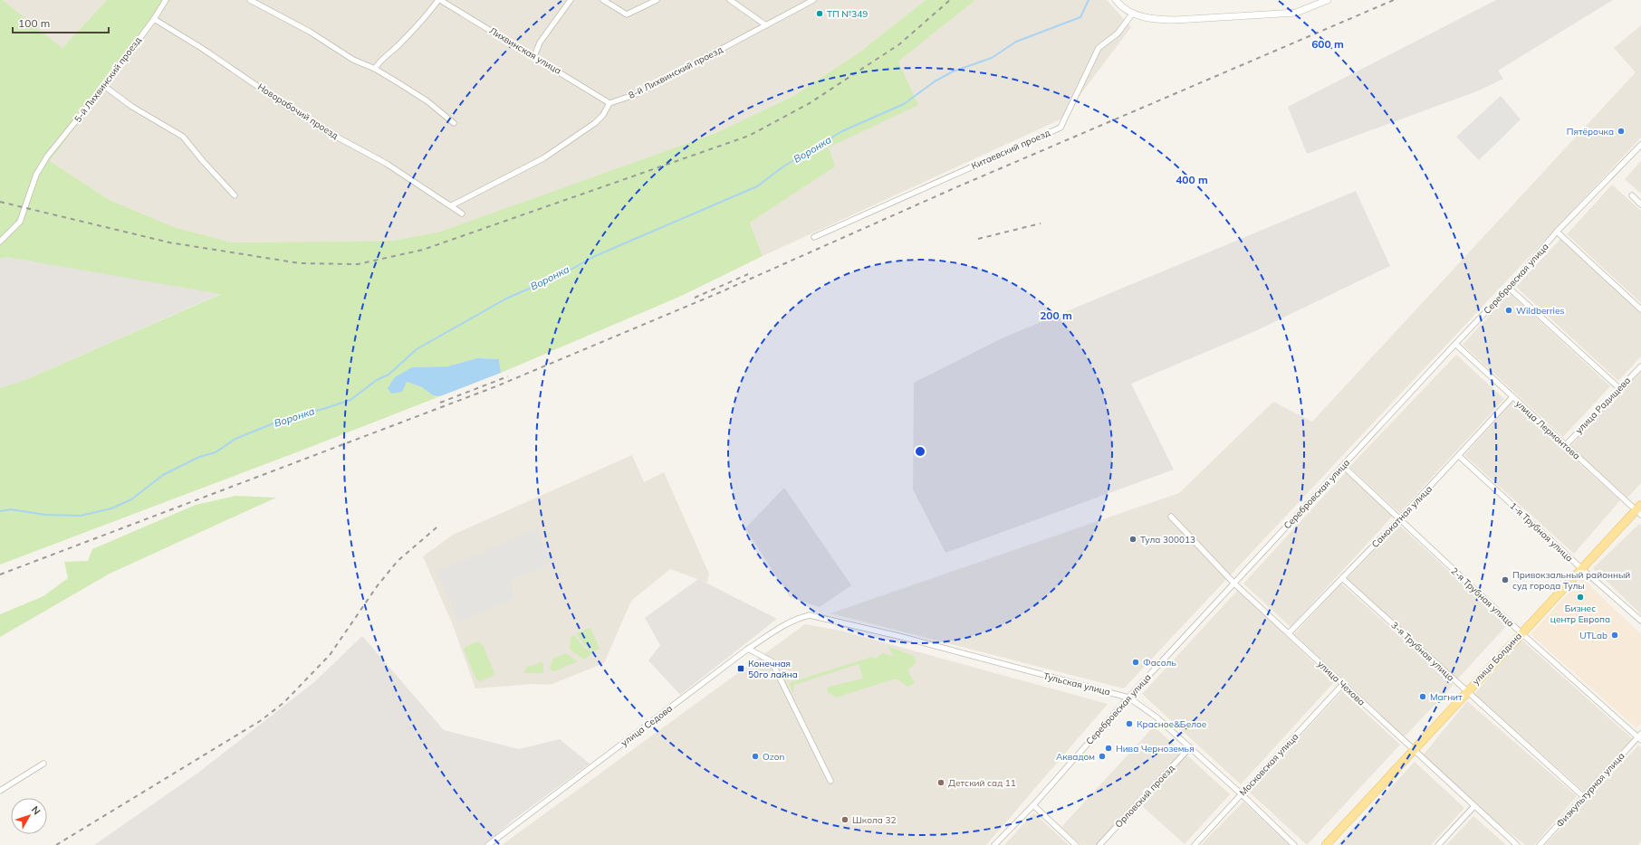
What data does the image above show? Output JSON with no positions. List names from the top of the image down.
{
  "streets": {
    "main road": ["улица Болдина"],
    "street": [
      "Лихвинская улица",
      "8-й Лихвинский проезд",
      "5-й Лихвинский проезд",
      "Новорабочий проезд",
      "Китаевский проезд",
      "Серебровская улица",
      "улица Радищева",
      "улица Лермонтова",
      "Самокатная улица",
      "1-я Трубная улица",
      "2-я Трубная улица",
      "3-я Трубная улица",
      "улица Чехова",
      "Тульская улица",
      "улица Седова",
      "Московская улица",
      "Физкультурная улица",
      "Орловский проезд"
    ]
  },
  "crossings": [
    ["Лихвинская улица", "8-й Лихвинский проезд"],
    ["5-й Лихвинский проезд", "Новорабочий проезд"],
    ["Серебровская улица", "улица Лермонтова"],
    ["Серебровская улица", "2-я Трубная улица"],
    ["Серебровская улица", "улица Чехова"],
    ["Серебровская улица", "Тульская улица"],
    ["улица Радищева", "улица Лермонтова"],
    ["улица Лермонтова", "Самокатная улица"],
    ["улица Лермонтова", "улица Болдина"],
    ["Самокатная улица", "1-я Трубная улица"],
    ["Самокатная улица", "2-я Трубная улица"],
    ["Самокатная улица", "3-я Трубная улица"],
    ["Самокатная улица", "улица Чехова"],
    ["1-я Трубная улица", "улица Болдина"],
    ["2-я Трубная улица", "улица Болдина"],
    ["2-я Трубная улица", "Физкультурная улица"],
    ["3-я Трубная улица", "улица Болдина"],
    ["3-я Трубная улица", "Физкультурная улица"],
    ["улица Болдина", "улица Чехова"],
    ["улица Чехова", "Московская улица"],
    ["Тульская улица", "улица Седова"],
    ["Тульская улица", "Московская улица"],
    ["Тульская улица", "Орловский проезд"]
  ],
  "water": ["Воронка"],
  "places": {
    "other": [
      "ТП №349",
      "Пятёрочка",
      "Wildberries",
      "Тула 300013",
      "Привокзальный районный суд города Тулы",
      "Бизнес центр Европа",
      "UTLab",
      "Фасоль",
      "Магнит",
      "Красное&Белое",
      "Нива Черноземья",
      "Ozon",
      "Аквадом",
      "Детский сад 11",
      "Школа 32"
    ],
    "transit": ["Конечная 50го лайна"]
  },
  "scale_bar": "100 m",
  "north": "top right",
  "rings": ["600 m", "400 m", "200 m"]
}
